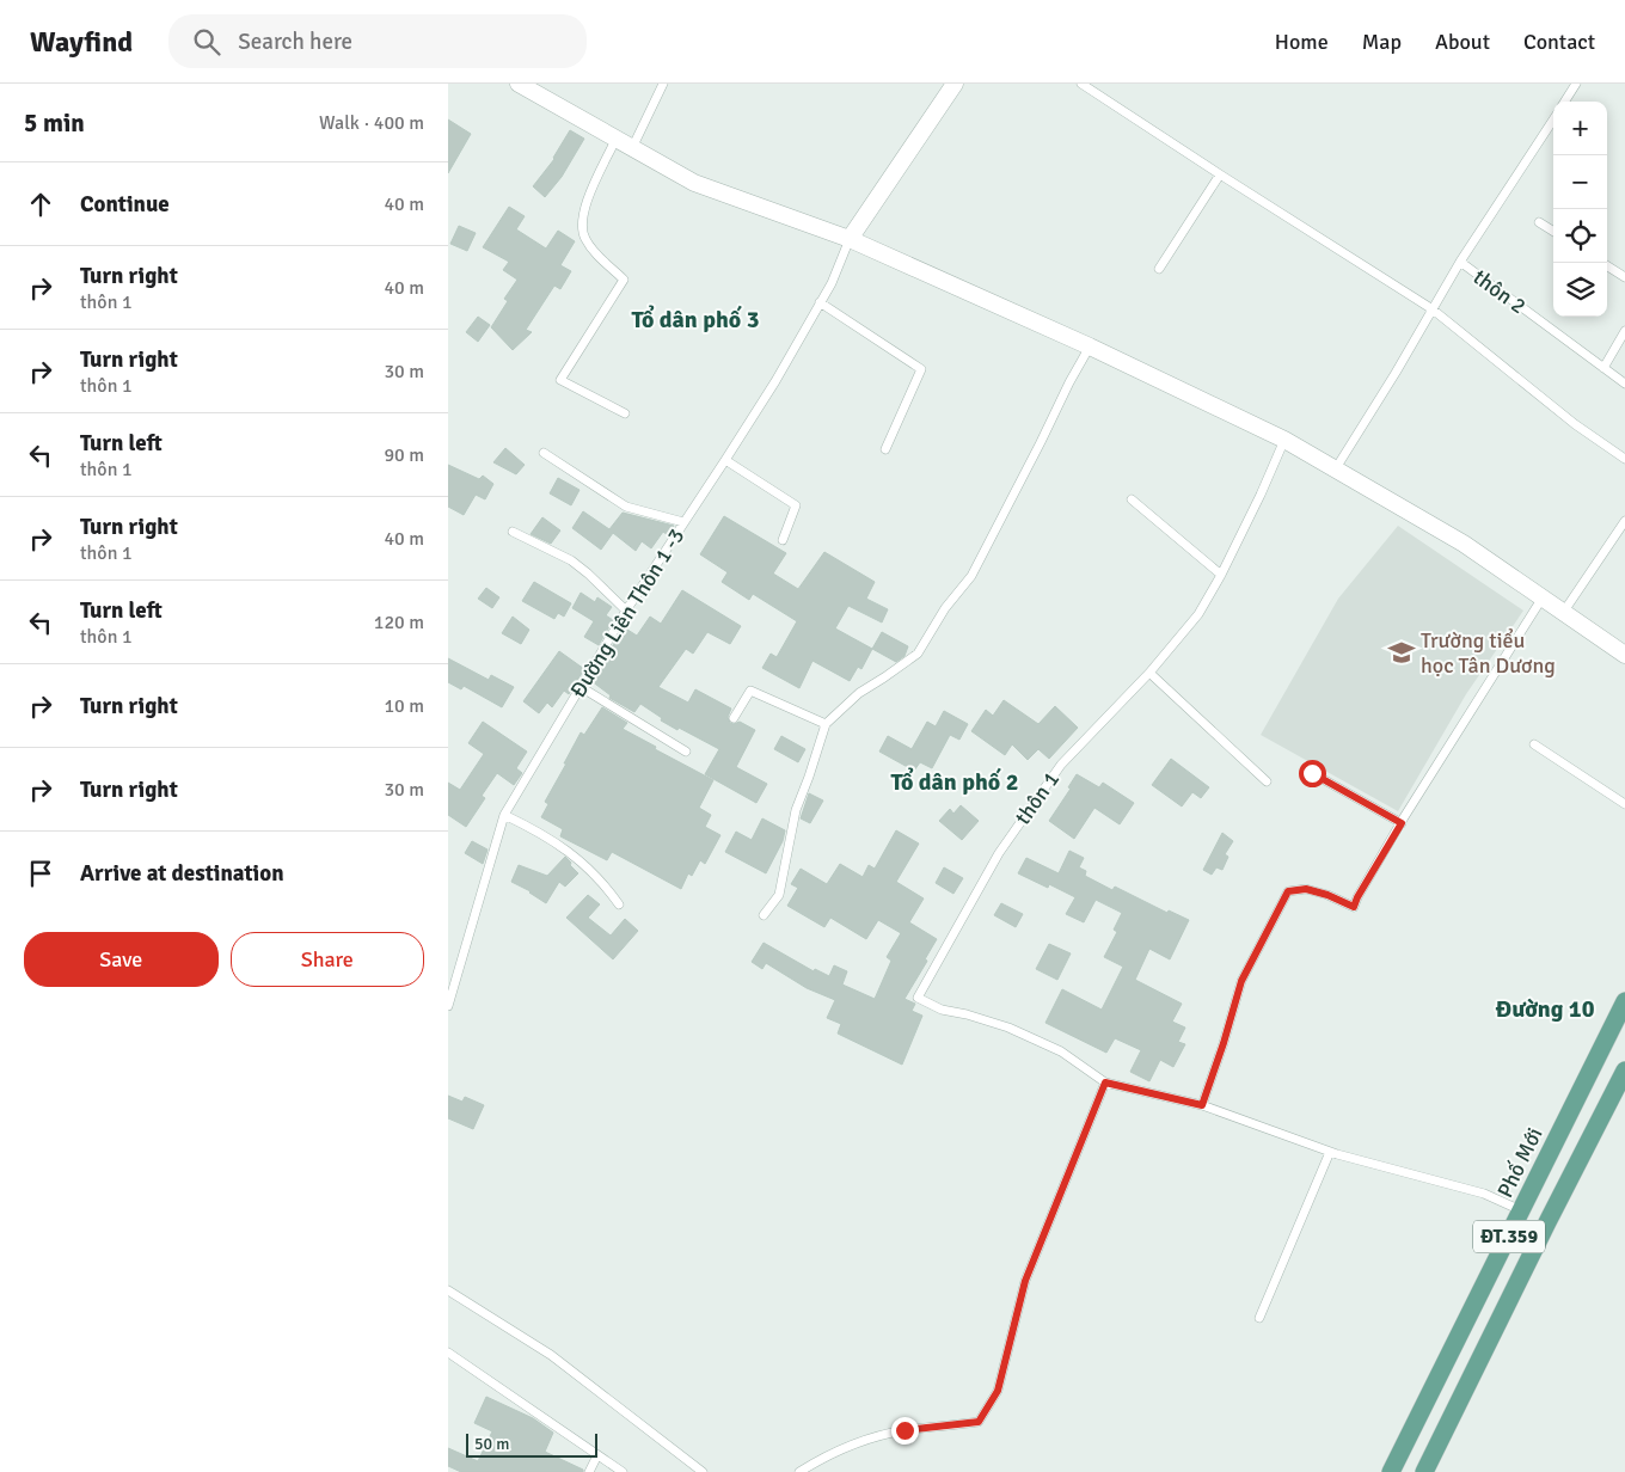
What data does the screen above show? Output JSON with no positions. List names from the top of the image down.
{
  "streets": {
    "main road": ["Phố Mới", "ĐT.359"],
    "lane": ["thôn 2", "Đường Liên Thôn 1 -3", "thôn 1"]
  },
  "crossings": [
    ["thôn 1", "Phố Mới"]
  ],
  "districts": ["Tổ dân phố 3", "Tổ dân phố 2", "Đường 10"],
  "places": {
    "school or university": ["Trường tiểu học Tân Dương"]
  },
  "scale_bar": "50 m",
  "page": {
    "header": "Wayfind",
    "search": "Search here",
    "nav": [
      "Home",
      "Map",
      "About",
      "Contact"
    ],
    "heading": ["5 min", "Walk · 400 m"],
    "map_buttons": ["+", "−"],
    "list": [
      ["Continue", "40 m"],
      ["Turn right", "thôn 1", "40 m"],
      ["Turn right", "thôn 1", "30 m"],
      ["Turn left", "thôn 1", "90 m"],
      ["Turn right", "thôn 1", "40 m"],
      ["Turn left", "thôn 1", "120 m"],
      ["Turn right", "10 m"],
      ["Turn right", "30 m"],
      "Arrive at destination"
    ],
    "buttons": ["Save", "Share"],
    "scale": "50 m"
  }
}
